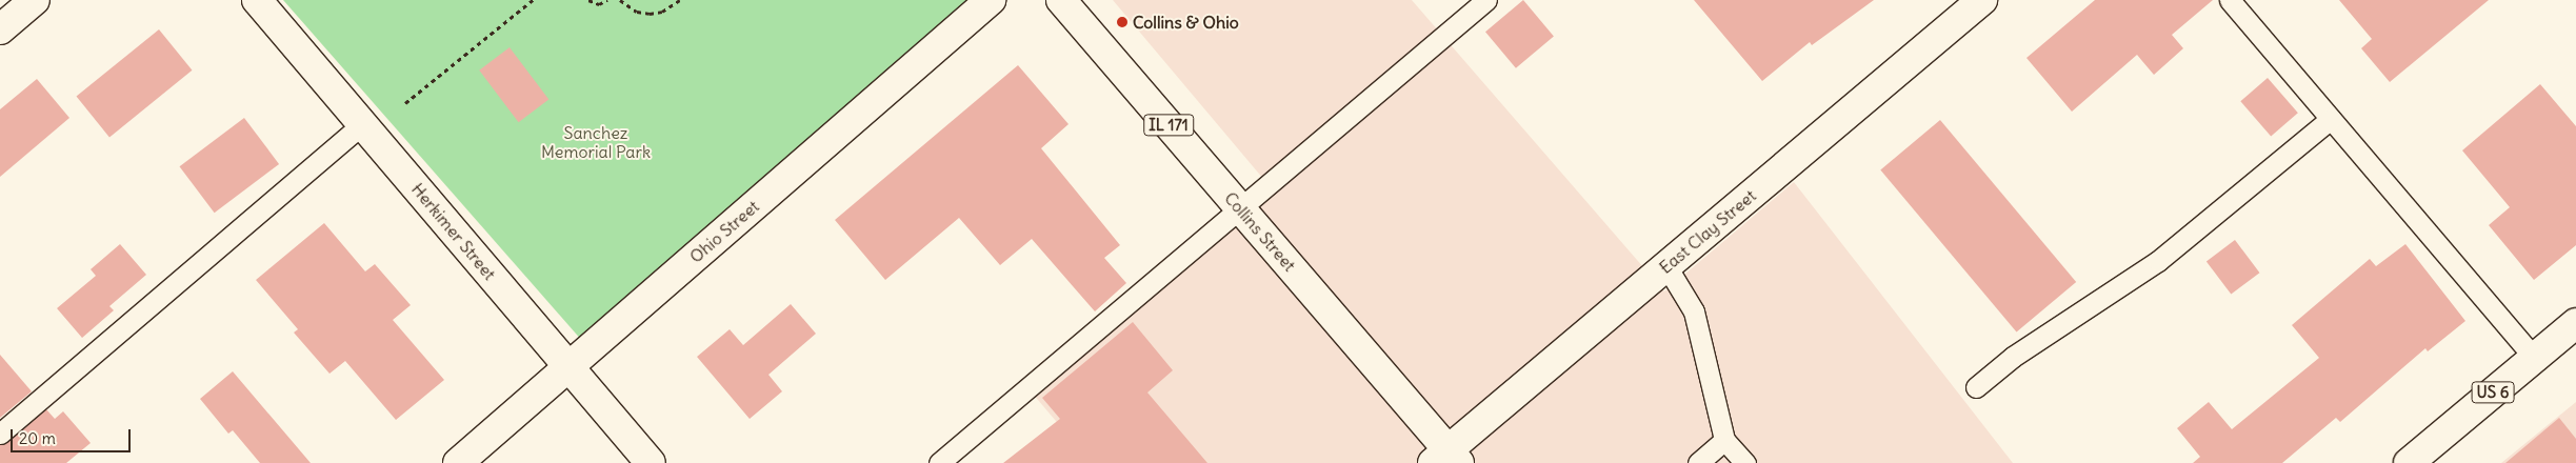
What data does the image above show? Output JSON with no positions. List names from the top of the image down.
{
  "streets": {
    "street": [
      "IL 171",
      "Herkimer Street",
      "Ohio Street",
      "Collins Street",
      "East Clay Street",
      "US 6"
    ]
  },
  "crossings": [
    ["Herkimer Street", "Ohio Street"],
    ["Collins Street", "East Clay Street"]
  ],
  "parks": ["Sanchez Memorial Park"],
  "places": ["Collins & Ohio"],
  "scale_bar": "20 m"
}
